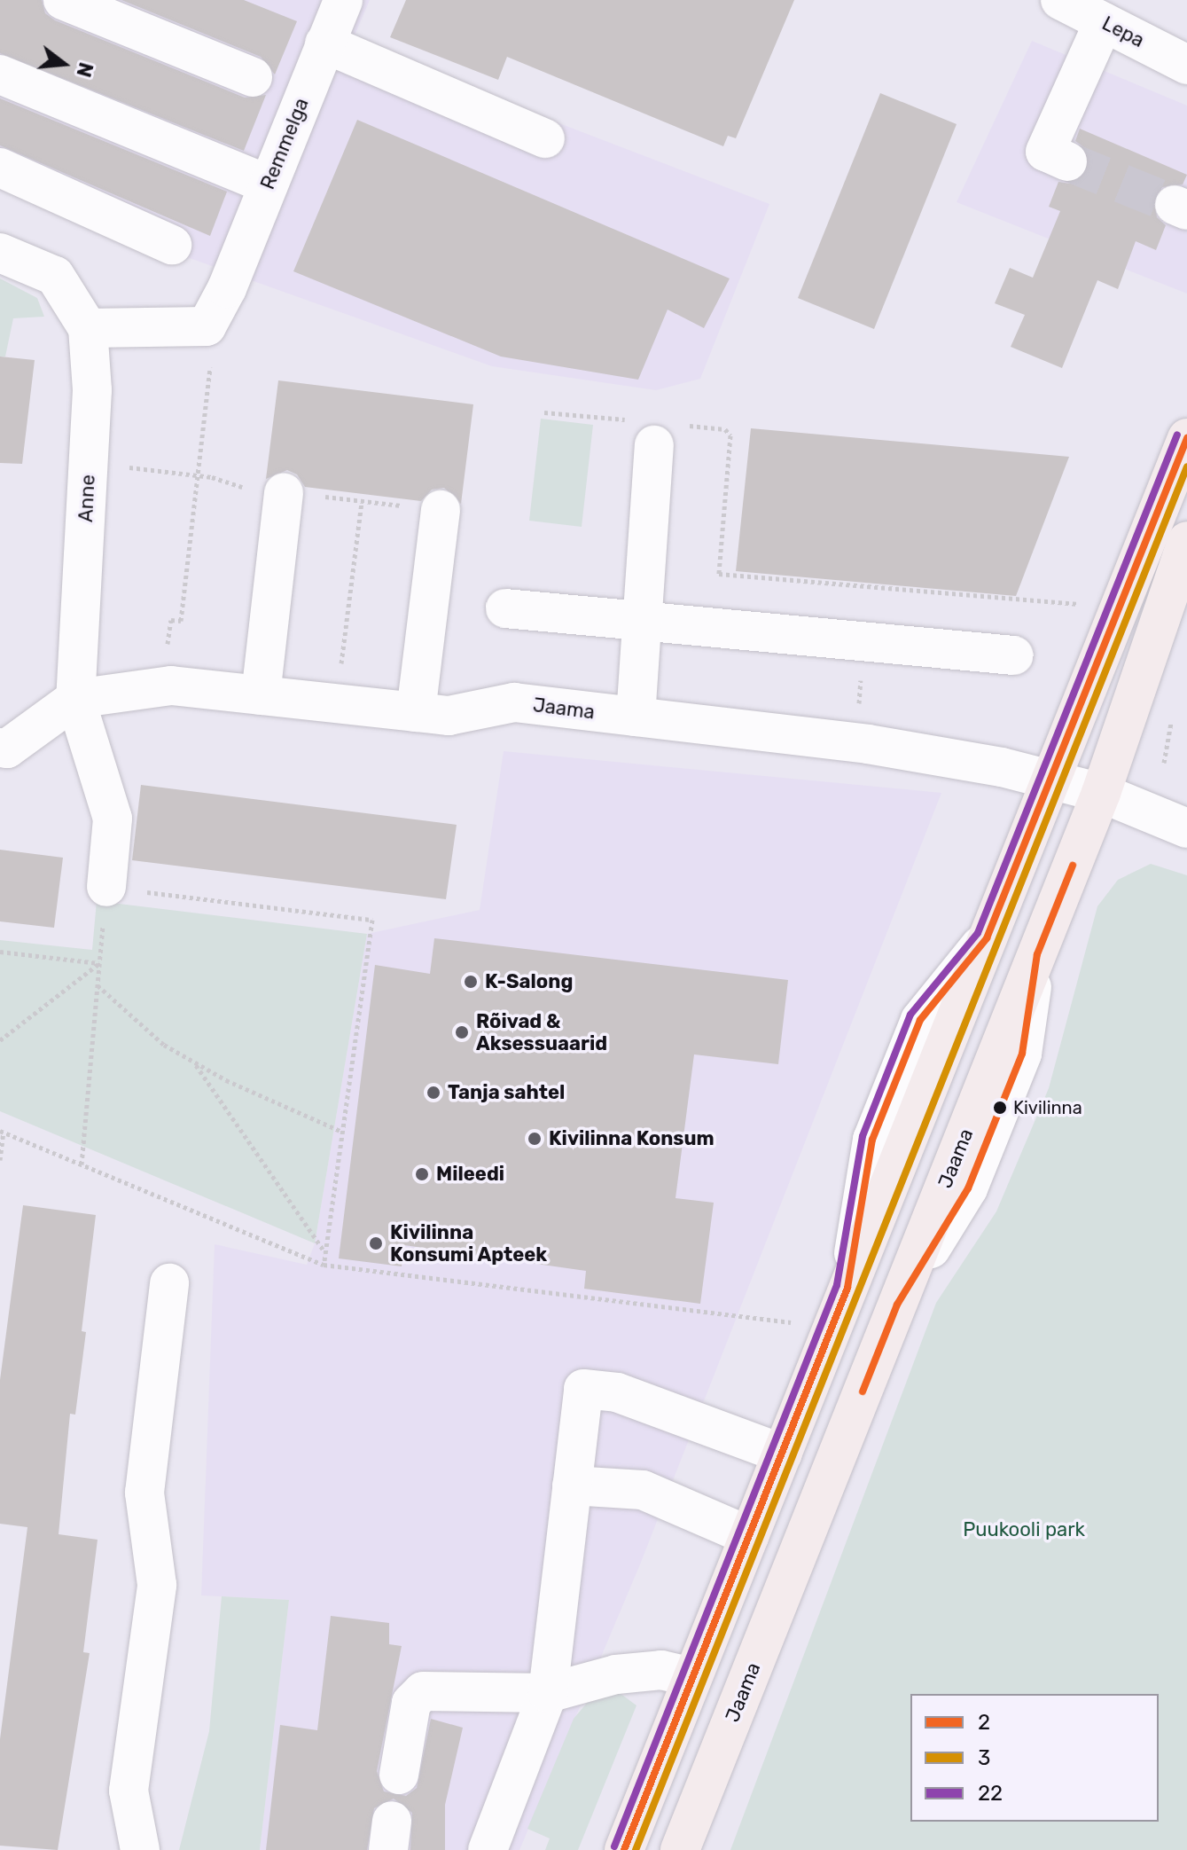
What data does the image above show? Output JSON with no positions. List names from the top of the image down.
{
  "streets": {
    "main road": ["Jaama"],
    "street": ["Lepa", "Remmelga", "Anne"]
  },
  "crossings": [
    ["Anne", "Jaama"]
  ],
  "parks": ["Puukooli park"],
  "places": [
    "K-Salong",
    "Rõivad & Aksessuaarid",
    "Tanja sahtel",
    "Kivilinna",
    "Kivilinna Konsum",
    "Mileedi",
    "Kivilinna Konsumi Apteek"
  ],
  "lines": ["transit line 22", "transit line 2", "transit line 3"],
  "legend": ["2", "3", "22"],
  "north": "right"
}
